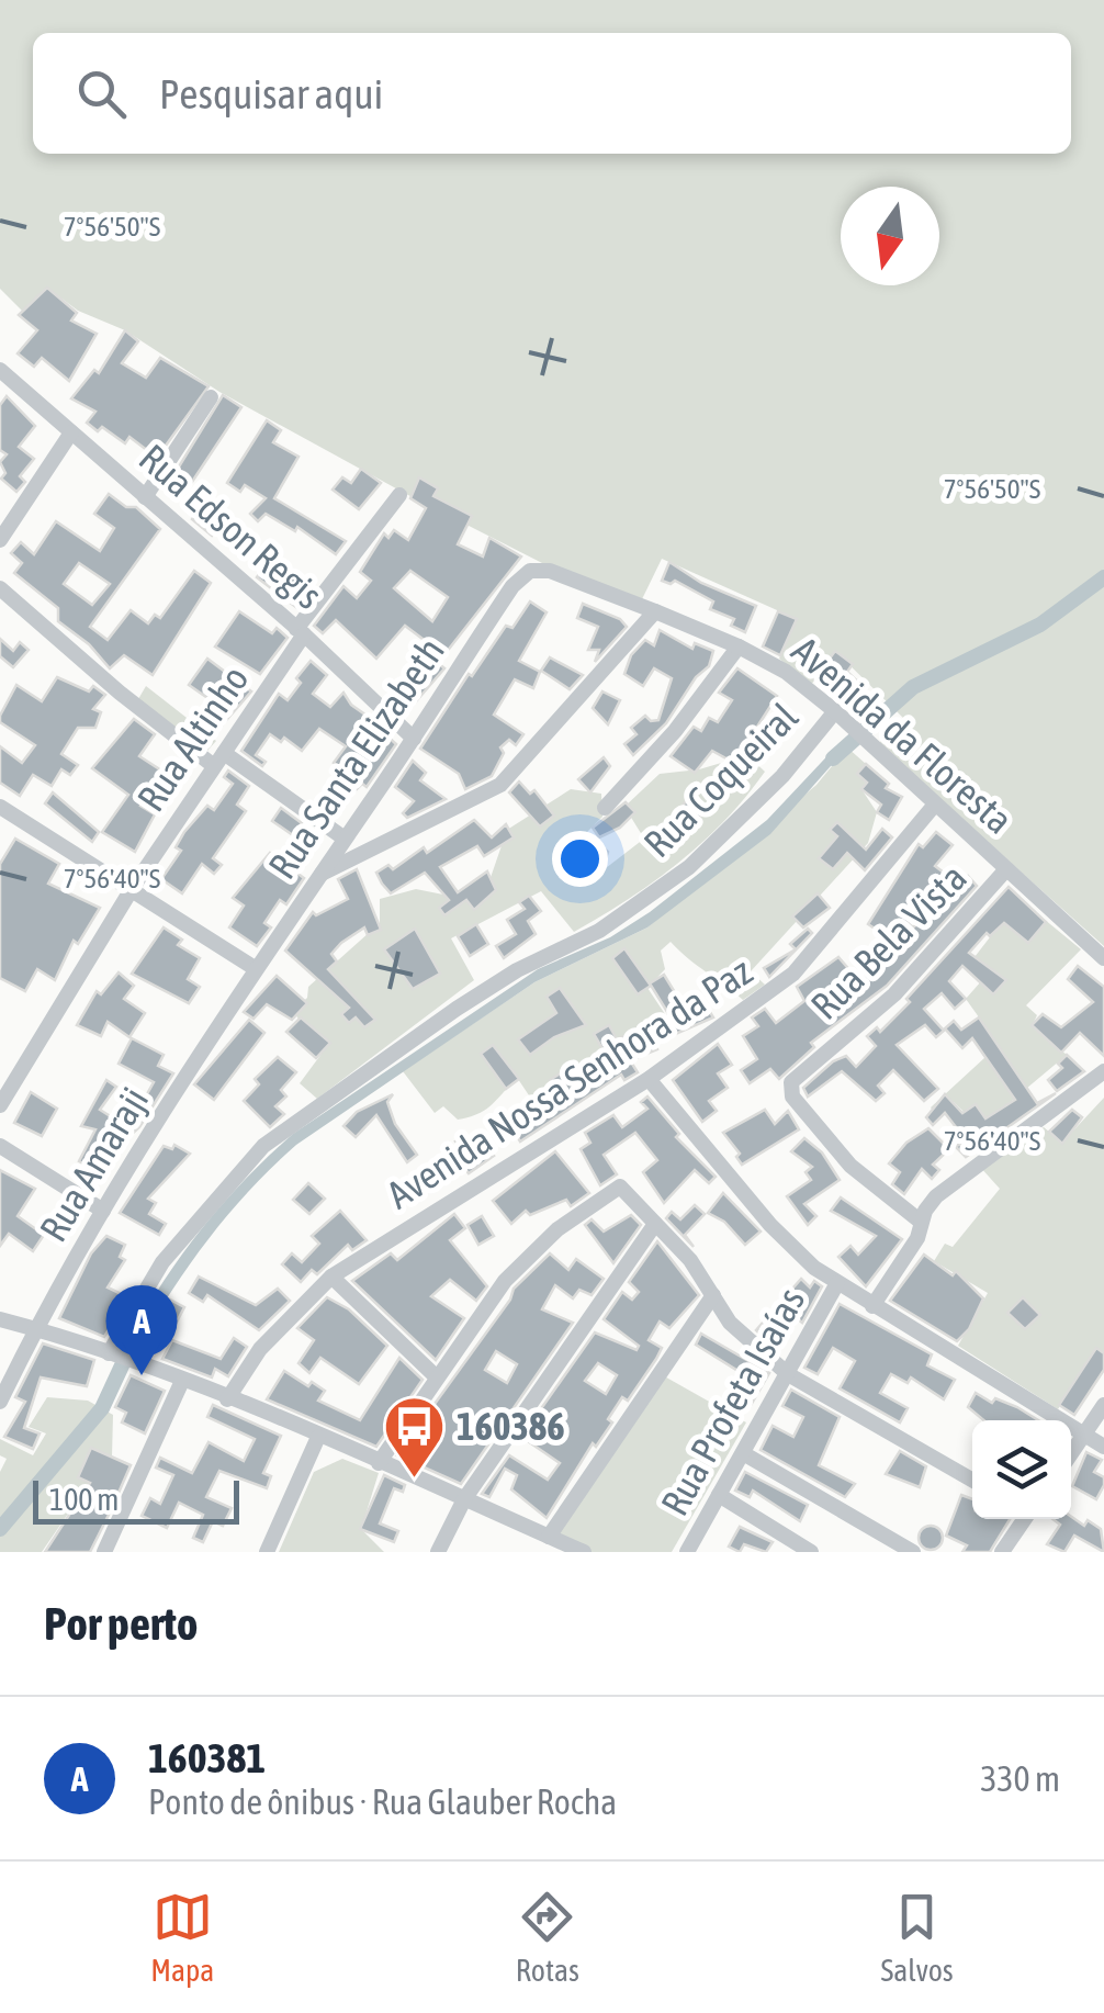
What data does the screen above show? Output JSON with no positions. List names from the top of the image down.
{
  "streets": {
    "street": [
      "Rua Edson Regis",
      "Avenida da Floresta",
      "Rua Altinho",
      "Rua Santa Elizabeth",
      "Rua Coqueiral",
      "Rua Bela Vista",
      "Avenida Nossa Senhora da Paz",
      "Rua Amaraji",
      "Rua Profeta Isaías"
    ]
  },
  "crossings": [
    ["Rua Edson Regis", "Rua Altinho"],
    ["Rua Edson Regis", "Rua Santa Elizabeth"],
    ["Avenida da Floresta", "Rua Santa Elizabeth"],
    ["Avenida da Floresta", "Rua Coqueiral"],
    ["Avenida da Floresta", "Rua Bela Vista"],
    ["Avenida da Floresta", "Avenida Nossa Senhora da Paz"],
    ["Rua Santa Elizabeth", "Rua Amaraji"]
  ],
  "places": {
    "bus stop": ["160386"]
  },
  "scale_bar": "100 m",
  "north": "bottom",
  "page": {
    "search": "Pesquisar aqui",
    "pins": "A",
    "scale": "100 m",
    "heading": "Por perto",
    "list": [
      {
        "mark": "A",
        "name": "160381",
        "note": "Ponto de ônibus · Rua Glauber Rocha",
        "value": "330 m"
      }
    ],
    "nav": ["Mapa", "Rotas", "Salvos"]
  },
  "coordinates": ["7°56'50\"S", "7°56'40\"S"]
}
